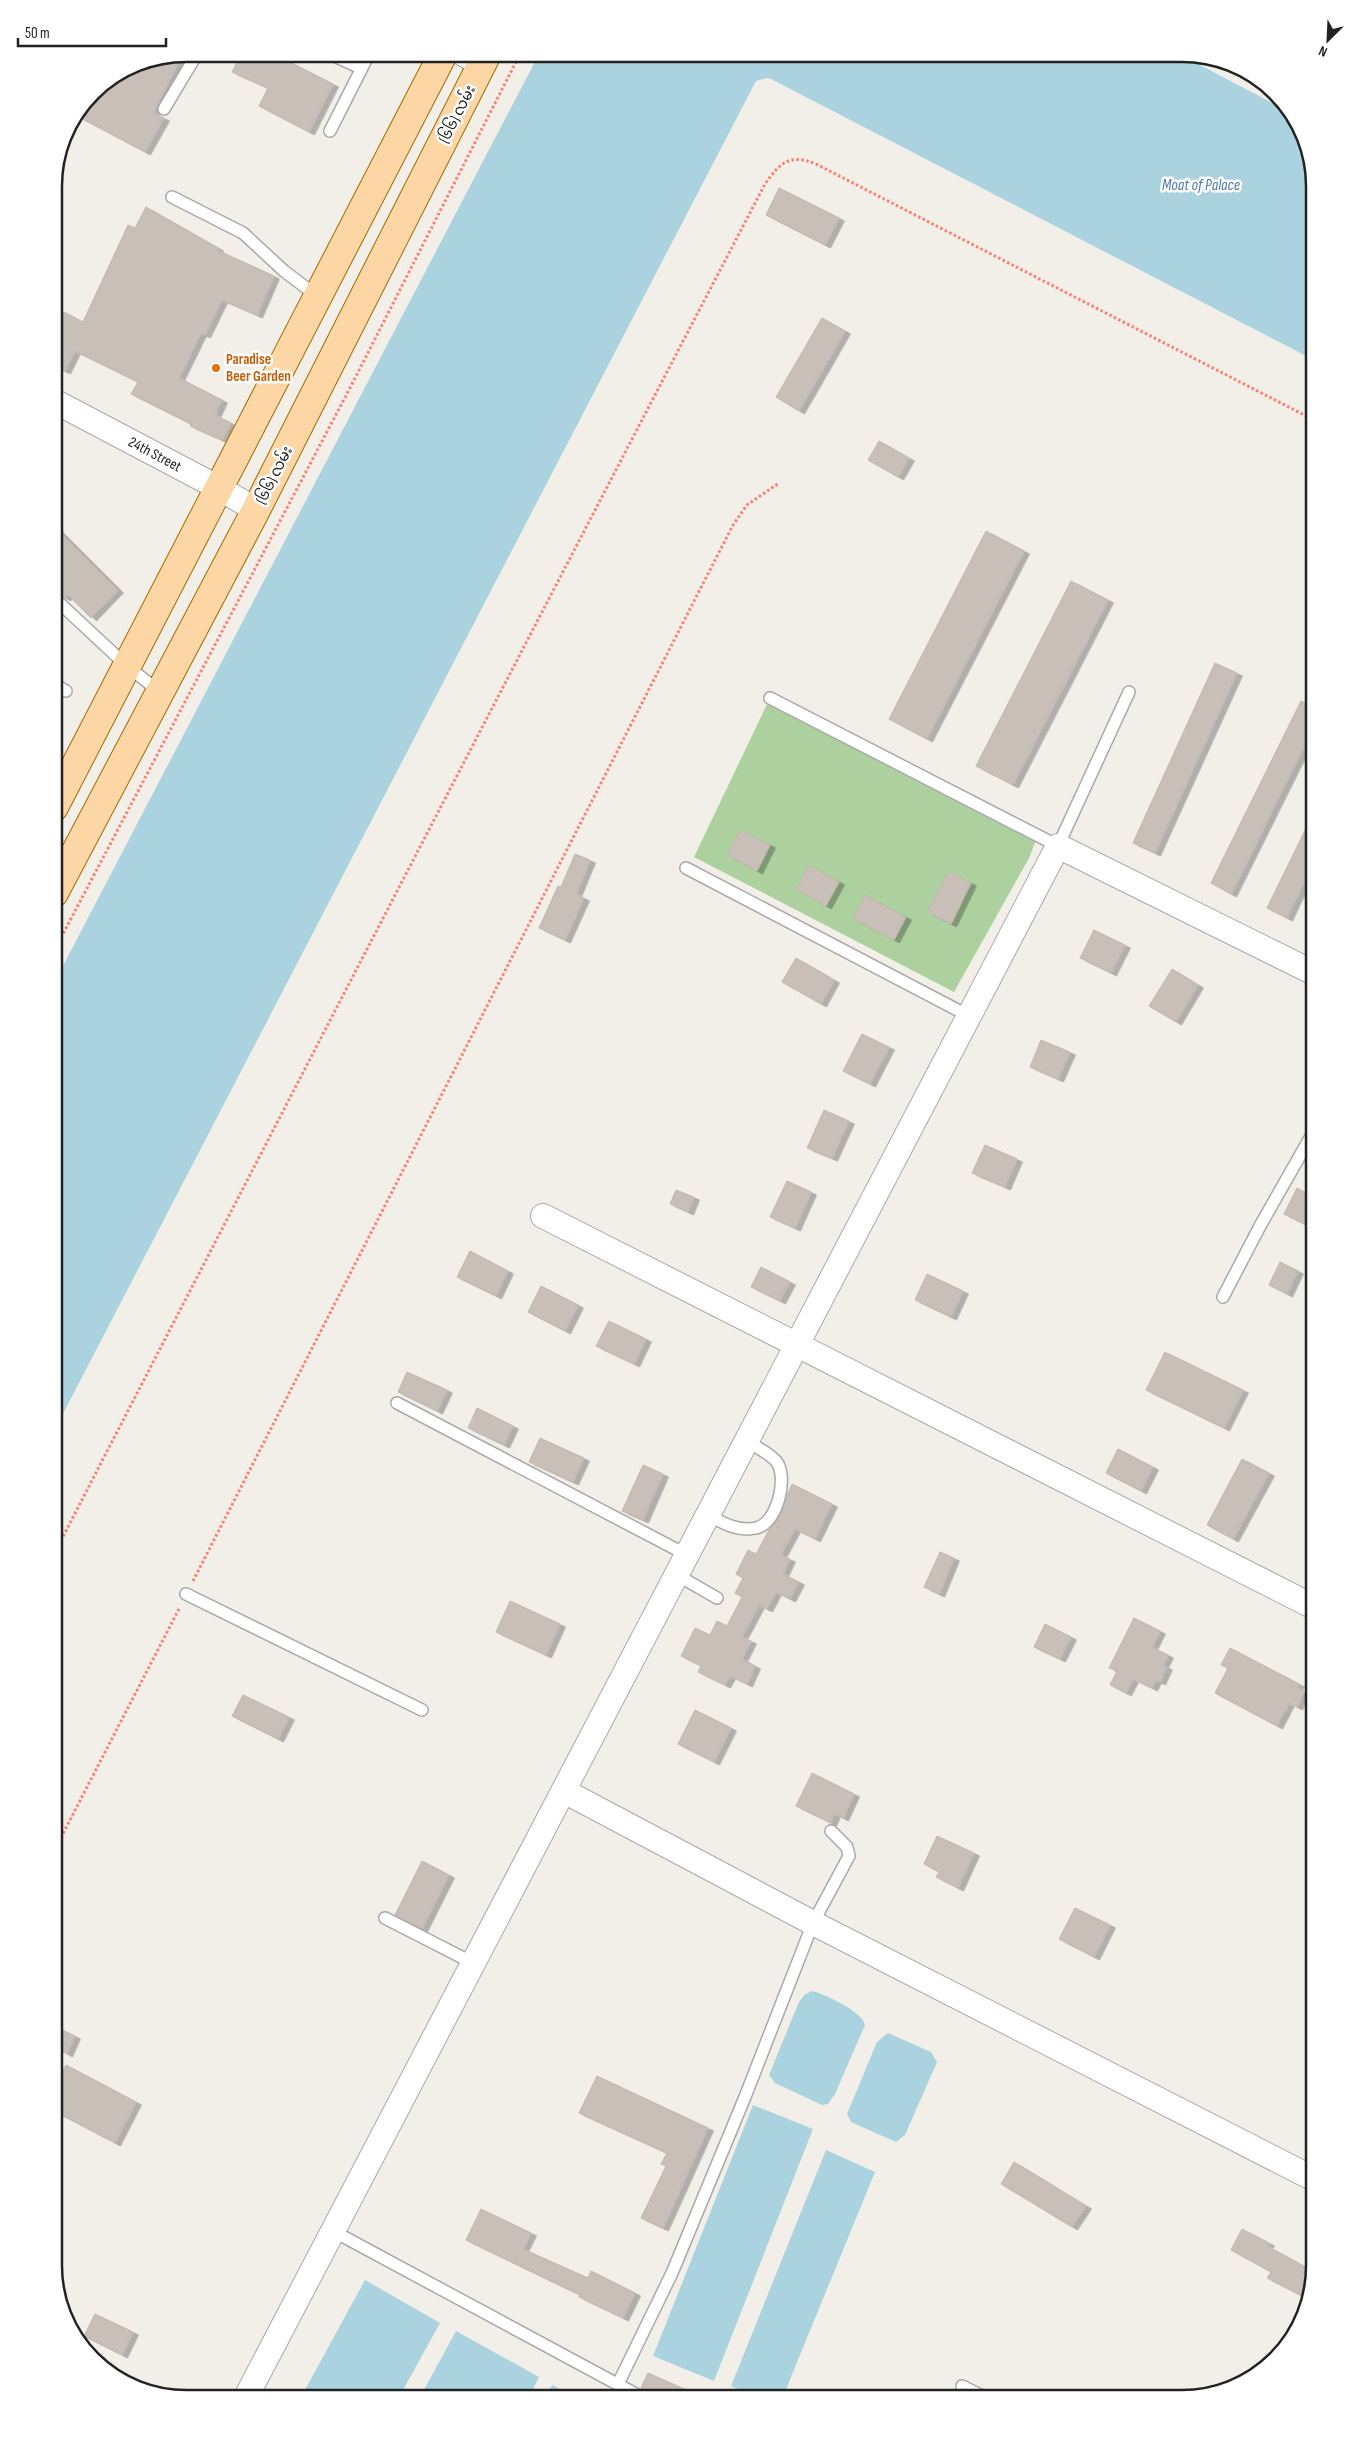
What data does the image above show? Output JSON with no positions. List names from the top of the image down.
{
  "streets": {
    "main road": ["(၆၆) လမ်း"],
    "street": ["24th Street"]
  },
  "crossings": [
    ["(၆၆) လမ်း", "24th Street"]
  ],
  "water": ["Moat of Palace"],
  "places": ["Paradise Beer Garden"],
  "scale_bar": "50 m",
  "north": "bottom left"
}
